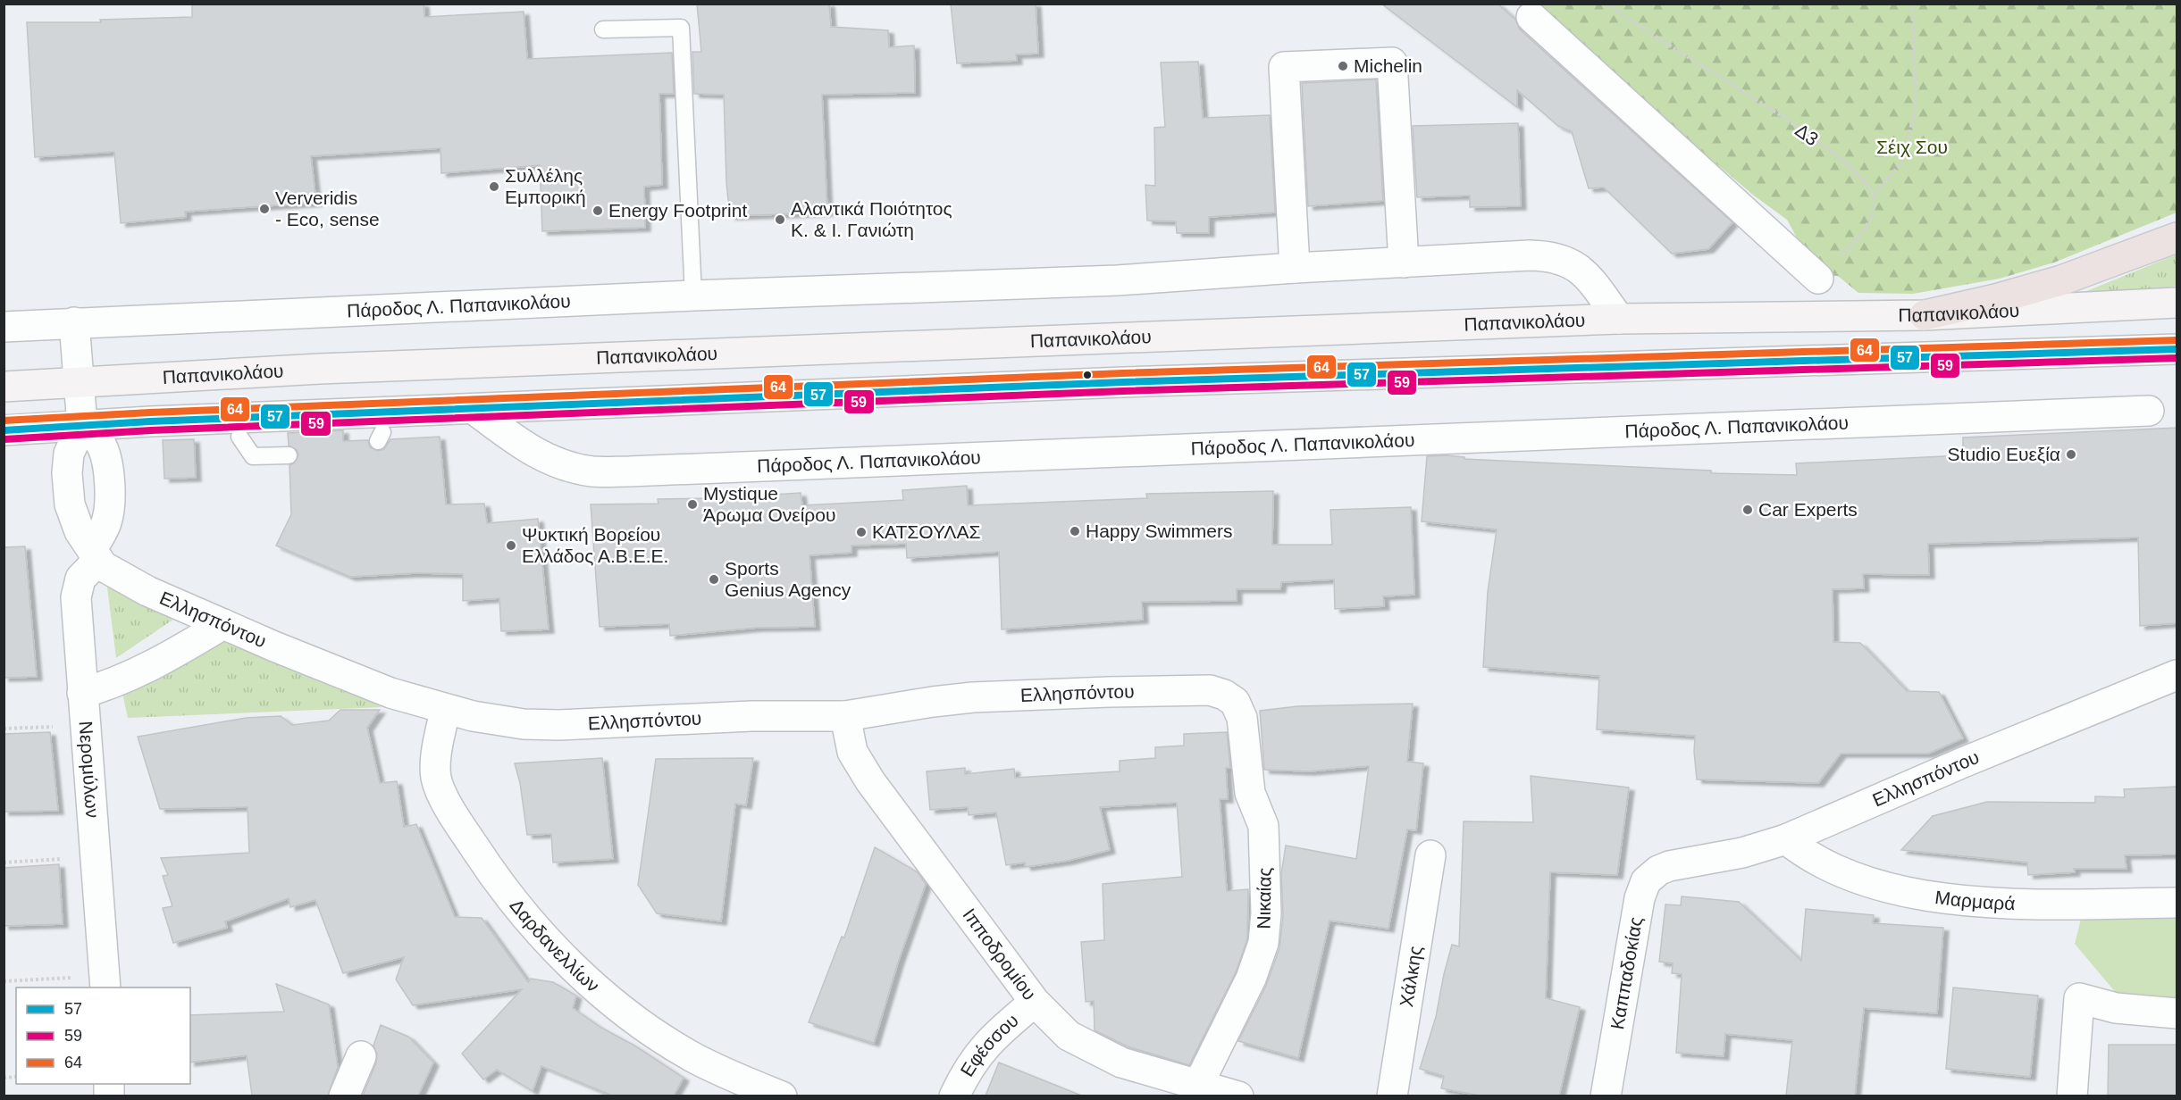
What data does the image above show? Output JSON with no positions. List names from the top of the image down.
{
  "streets": {
    "main road": ["Παπανικολάου"],
    "street": [
      "Πάροδος Λ. Παπανικολάου",
      "Ελλησπόντου",
      "Νερομύλων",
      "Νικαίας",
      "Μαρμαρά",
      "Δαρδανελλίων",
      "Ιπποδρομίου",
      "Καππαδοκίας",
      "Χάλκης",
      "Εφέσσου"
    ],
    "path": ["Δ3"]
  },
  "crossings": [
    ["Πάροδος Λ. Παπανικολάου", "Παπανικολάου"],
    ["Ελλησπόντου", "Νερομύλων"],
    ["Ελλησπόντου", "Νικαίας"],
    ["Ελλησπόντου", "Μαρμαρά"],
    ["Ελλησπόντου", "Δαρδανελλίων"],
    ["Ελλησπόντου", "Ιπποδρομίου"],
    ["Ελλησπόντου", "Καππαδοκίας"],
    ["Νικαίας", "Ιπποδρομίου"],
    ["Ιπποδρομίου", "Εφέσσου"]
  ],
  "parks": ["Σέιχ Σου"],
  "places": [
    "Michelin",
    "Συλλέλης Εμπορική",
    "Ververidis - Eco, sense",
    "Energy Footprint",
    "Αλαντικά Ποιότητος Κ. & Ι. Γανιώτη",
    "Studio Ευεξία",
    "Mystique Άρωμα Ονείρου",
    "Car Experts",
    "Happy Swimmers",
    "ΚΑΤΣΟΥΛΑΣ",
    "Ψυκτική Βορείου Ελλάδος Α.Β.Ε.Ε.",
    "Sports Genius Agency"
  ],
  "lines": ["transit line 64", "transit line 57", "transit line 59"],
  "legend": ["57", "59", "64"]
}
